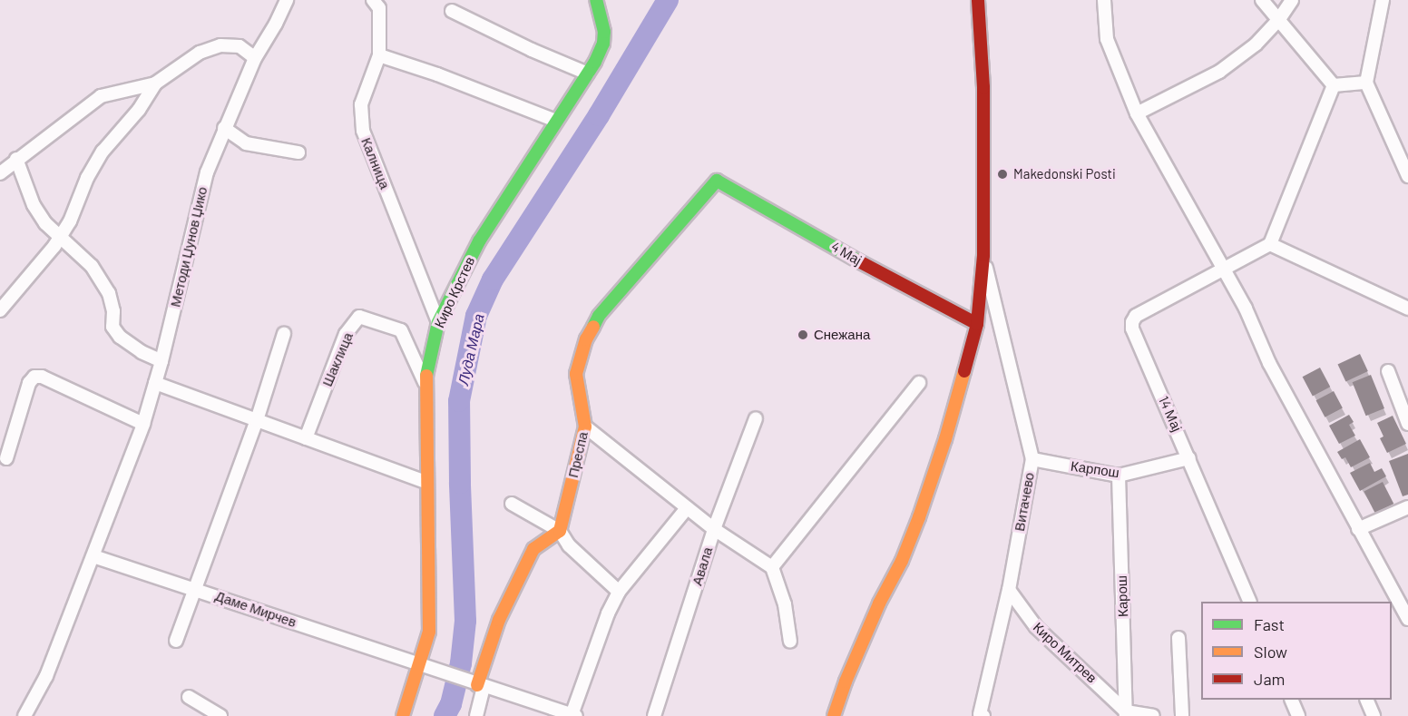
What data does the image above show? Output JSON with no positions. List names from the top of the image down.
{
  "streets": {
    "street": [
      "Калница",
      "Методи Џунов Џико",
      "4 Мај",
      "Киро Крстев",
      "Шаклица",
      "14 Мај",
      "Преспа",
      "Карпош",
      "Витачево",
      "Авала",
      "Карош",
      "Даме Мирчев",
      "Киро Митрев"
    ]
  },
  "crossings": [
    ["Калница", "Киро Крстев"],
    ["Методи Џунов Џико", "Даме Мирчев"],
    ["4 Мај", "Преспа"],
    ["Киро Крстев", "Шаклица"],
    ["Киро Крстев", "Даме Мирчев"],
    ["14 Мај", "Карпош"],
    ["Карпош", "Витачево"],
    ["Карпош", "Карош"],
    ["Витачево", "Киро Митрев"],
    ["Карош", "Киро Митрев"]
  ],
  "water": ["Луда Мара"],
  "places": ["Makedonski Posti", "Снежана"],
  "legend": ["Fast", "Slow", "Jam"]
}
